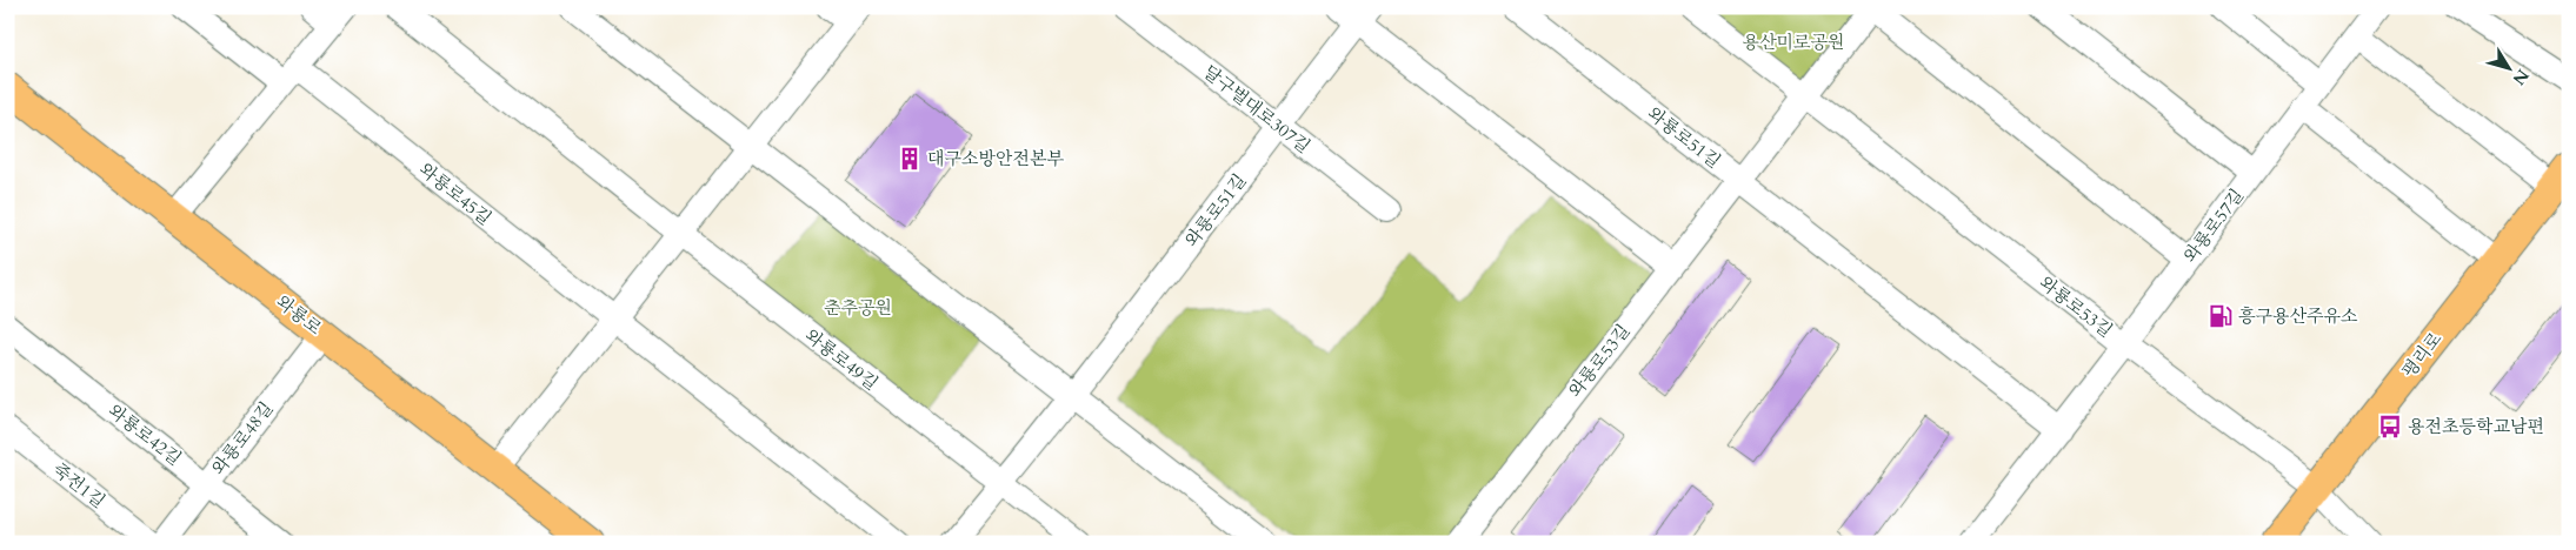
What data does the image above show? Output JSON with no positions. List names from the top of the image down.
{
  "streets": {
    "main road": ["와룡로", "평리로"],
    "street": [
      "달구벌대로307길",
      "와룡로51길",
      "와룡로45길",
      "와룡로57길",
      "와룡로53길",
      "와룡로49길",
      "와룡로42길",
      "와룡로48길",
      "죽전1길"
    ]
  },
  "crossings": [
    ["달구벌대로307길", "와룡로51길"],
    ["와룡로51길", "와룡로53길"],
    ["와룡로51길", "와룡로49길"],
    ["와룡로57길", "와룡로53길"],
    ["와룡로", "와룡로48길"],
    ["와룡로42길", "와룡로48길"]
  ],
  "parks": ["용산미로공원", "춘추공원"],
  "places": {
    "building": ["대구소방안전본부"],
    "fuel station": ["흥구용산주유소"],
    "bus stop": ["용전초등학교남편"]
  },
  "north": "bottom right"
}
